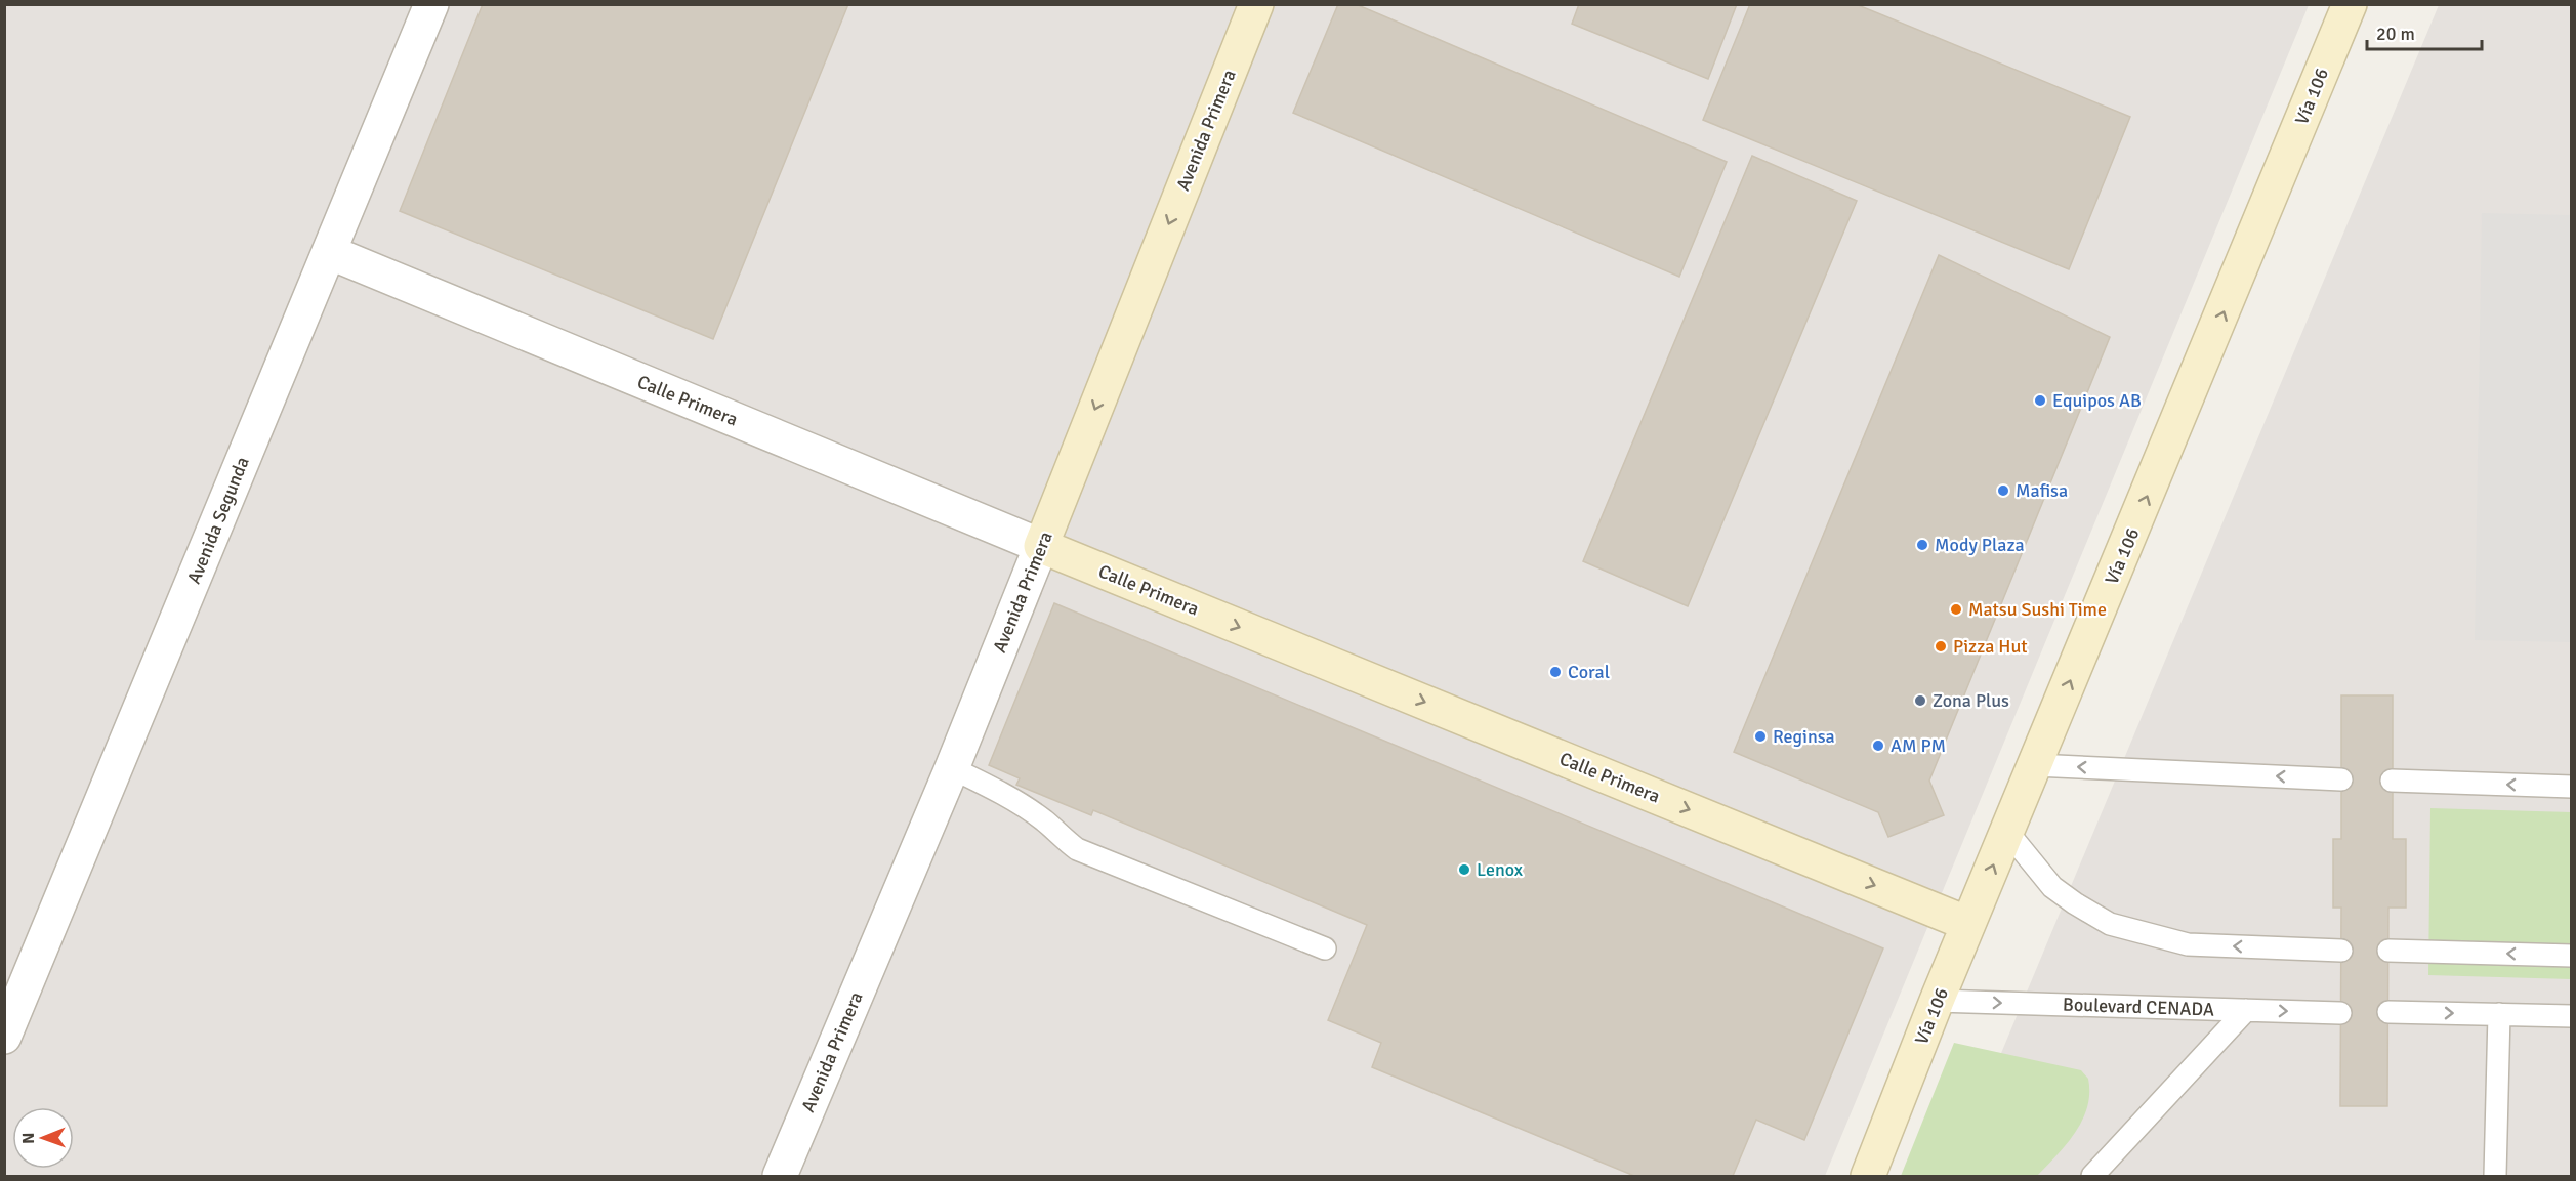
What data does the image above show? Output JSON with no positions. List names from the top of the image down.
{
  "streets": {
    "street": [
      "Vía 106",
      "Avenida Primera",
      "Calle Primera",
      "Avenida Segunda"
    ],
    "lane": ["Boulevard CENADA"]
  },
  "crossings": [
    ["Vía 106", "Calle Primera"],
    ["Vía 106", "Boulevard CENADA"],
    ["Avenida Primera", "Calle Primera"],
    ["Calle Primera", "Avenida Segunda"]
  ],
  "one_way": ["Vía 106", "Avenida Primera", "Calle Primera"],
  "places": [
    "Equipos AB",
    "Mafisa",
    "Mody Plaza",
    "Matsu Sushi Time",
    "Pizza Hut",
    "Coral",
    "Zona Plus",
    "Reginsa",
    "AM PM",
    "Lenox"
  ],
  "scale_bar": "20 m",
  "north": "left"
}
